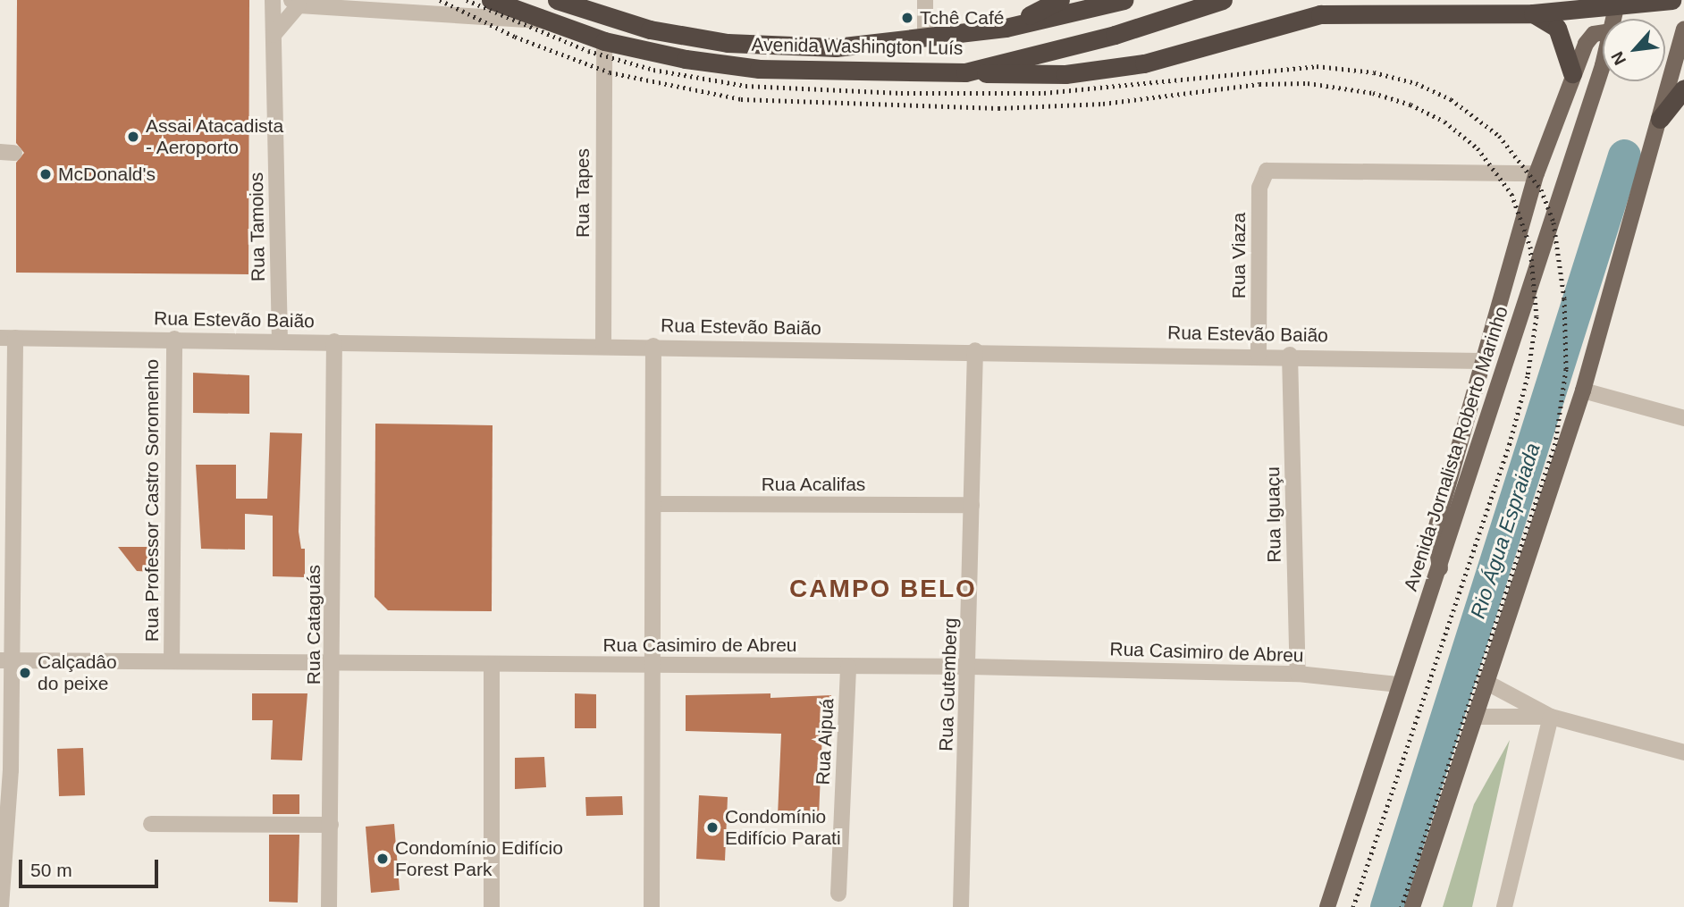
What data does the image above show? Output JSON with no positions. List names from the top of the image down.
{
  "streets": {
    "highway": ["Avenida Washington Luís"],
    "main road": ["Avenida Jornalista Roberto Marinho"],
    "street": [
      "Rua Tapes",
      "Rua Tamoios",
      "Rua Viaza",
      "Rua Estevão Baião",
      "Rua Acalifas",
      "Rua Professor Castro Soromenho",
      "Rua Iguaçu",
      "Rua Cataguás",
      "Rua Casimiro de Abreu",
      "Rua Gutemberg",
      "Rua Aipuá"
    ]
  },
  "crossings": [
    ["Avenida Washington Luís", "Rua Tapes"],
    ["Rua Tapes", "Rua Estevão Baião"],
    ["Rua Tamoios", "Rua Estevão Baião"],
    ["Rua Viaza", "Rua Estevão Baião"],
    ["Rua Estevão Baião", "Rua Professor Castro Soromenho"],
    ["Rua Estevão Baião", "Rua Iguaçu"],
    ["Rua Estevão Baião", "Rua Cataguás"],
    ["Rua Estevão Baião", "Rua Gutemberg"],
    ["Avenida Jornalista Roberto Marinho", "Rua Casimiro de Abreu"],
    ["Rua Acalifas", "Rua Gutemberg"],
    ["Rua Professor Castro Soromenho", "Rua Casimiro de Abreu"],
    ["Rua Iguaçu", "Rua Casimiro de Abreu"],
    ["Rua Cataguás", "Rua Casimiro de Abreu"],
    ["Rua Casimiro de Abreu", "Rua Gutemberg"],
    ["Rua Casimiro de Abreu", "Rua Aipuá"]
  ],
  "districts": ["CAMPO BELO"],
  "water": ["Rio Água Espraiada"],
  "places": [
    "Tchê Café",
    "Assai Atacadista - Aeroporto",
    "McDonald's",
    "Calçadâo do peixe",
    "Condomínio Edifício Parati",
    "Condomínio Edifício Forest Park"
  ],
  "scale_bar": "50 m",
  "north": "bottom left"
}
